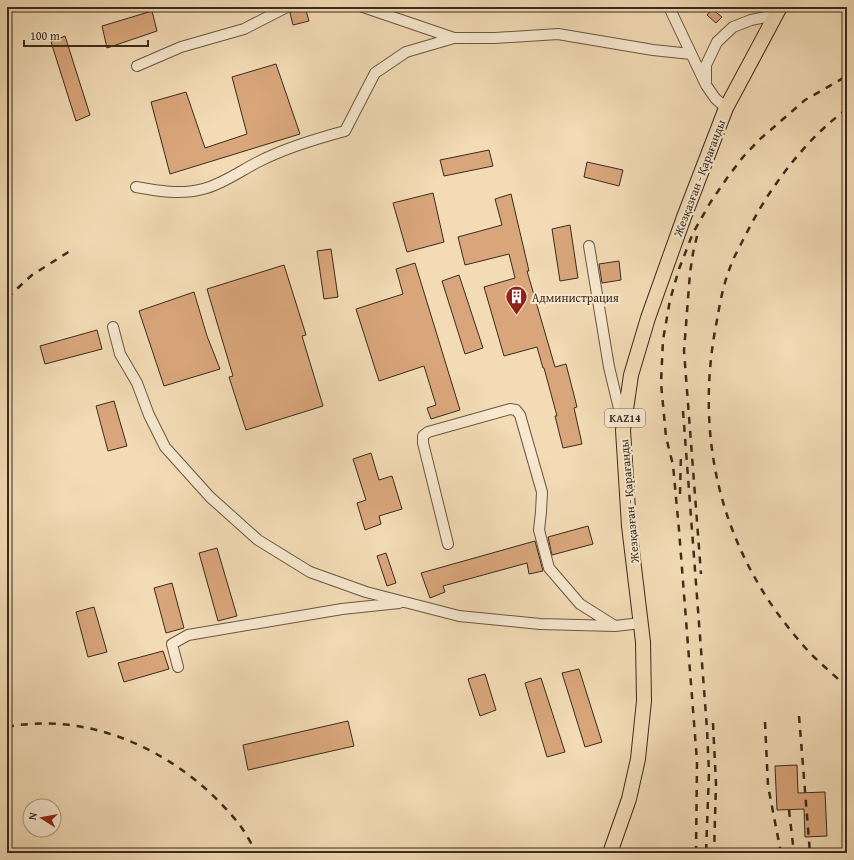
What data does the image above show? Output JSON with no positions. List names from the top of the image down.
{
  "streets": {
    "highway": ["Жезқазған - Қарағанды", "KAZ14"]
  },
  "places": {
    "building": ["Администрация"]
  },
  "scale_bar": "100 m",
  "north": "left"
}
